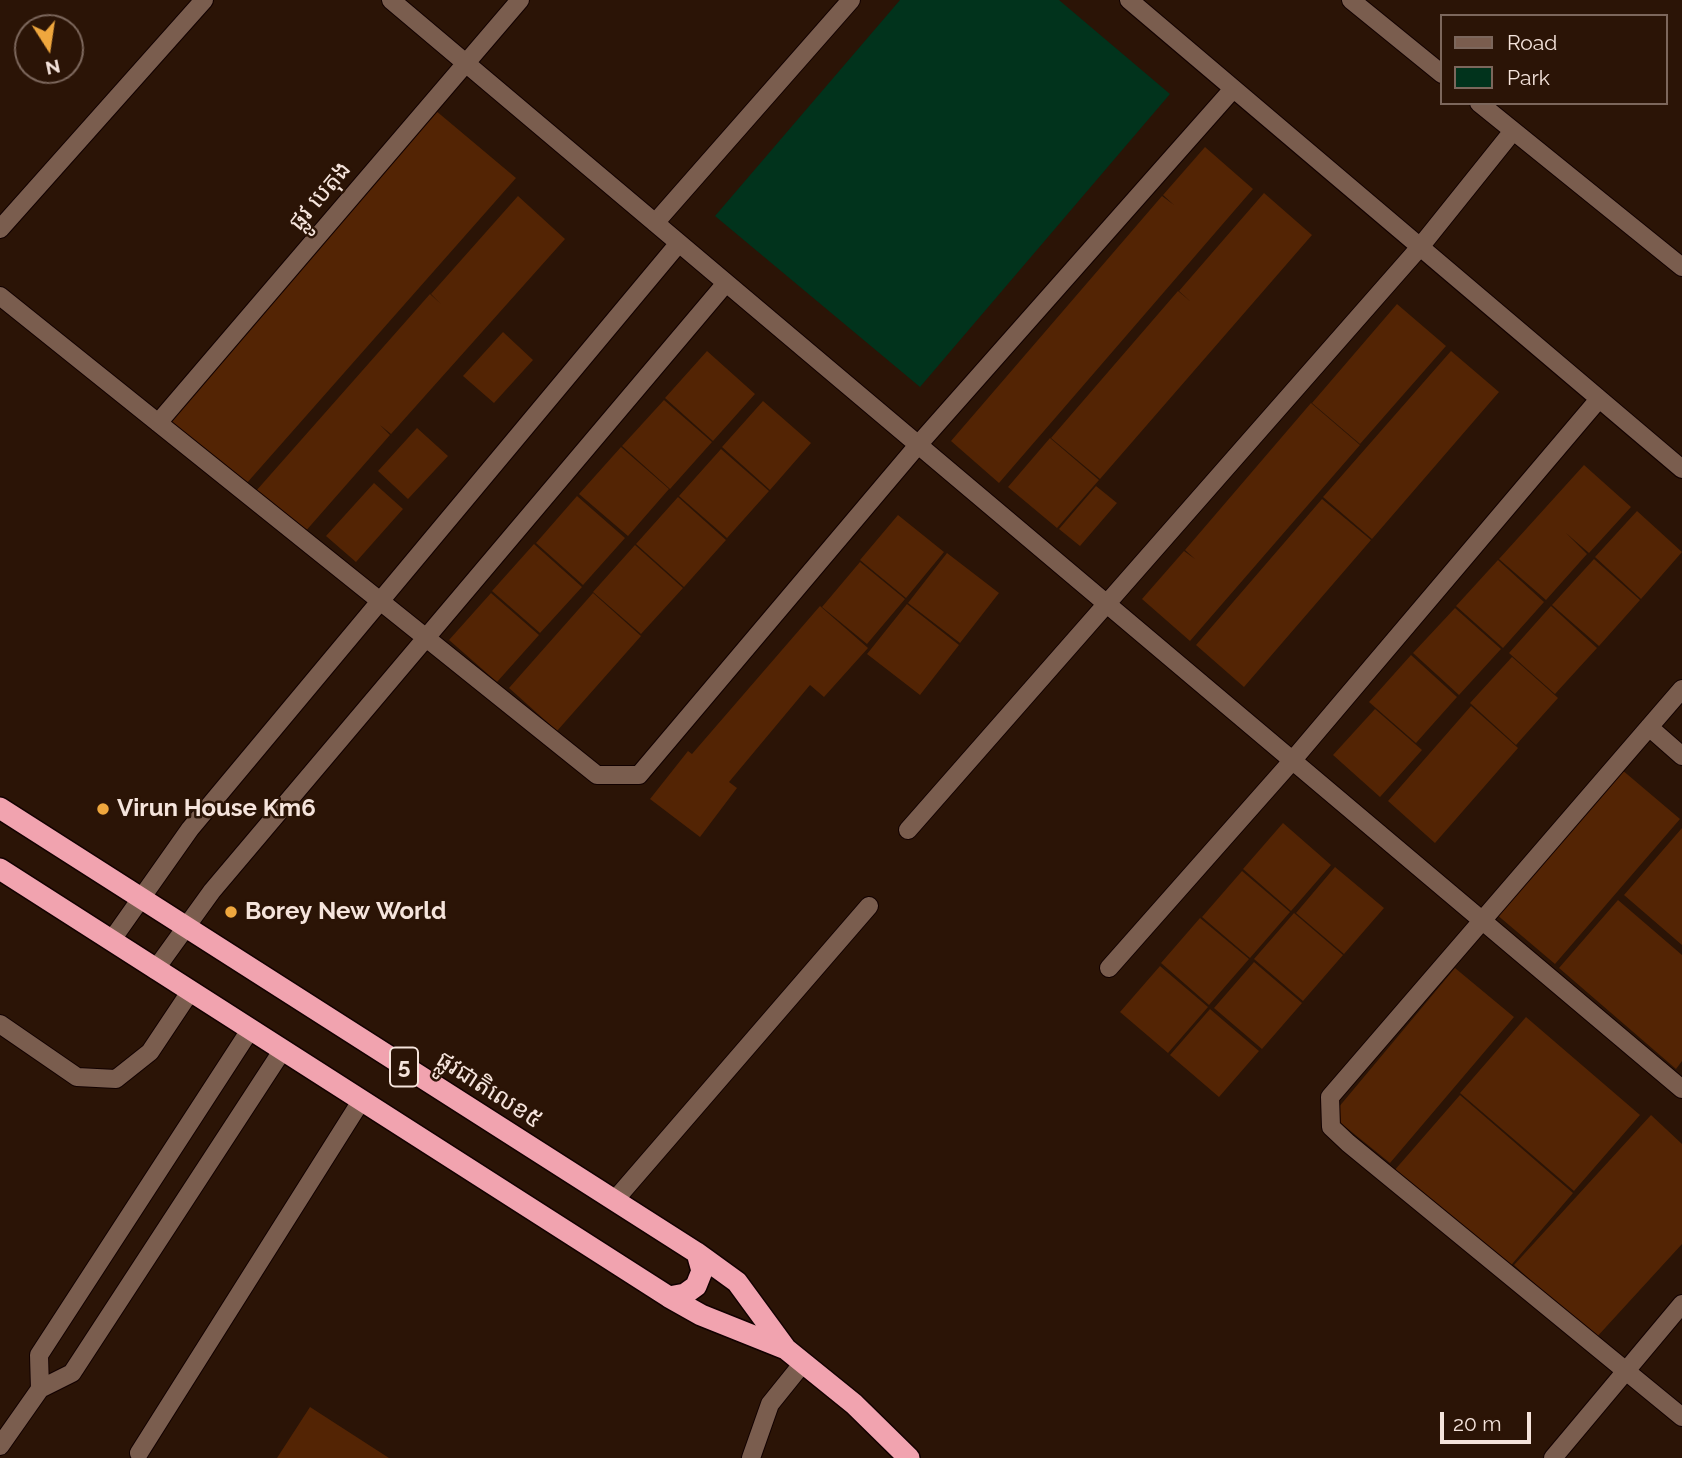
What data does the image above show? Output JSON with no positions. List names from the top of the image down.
{
  "streets": {
    "highway": ["5", "ផ្លូវជាតិលេខ៥"],
    "street": ["ផ្លូវ បេតុង"]
  },
  "places": ["Virun House Km6", "Borey New World"],
  "legend": ["Road", "Park"],
  "scale_bar": "20 m",
  "north": "bottom"
}
